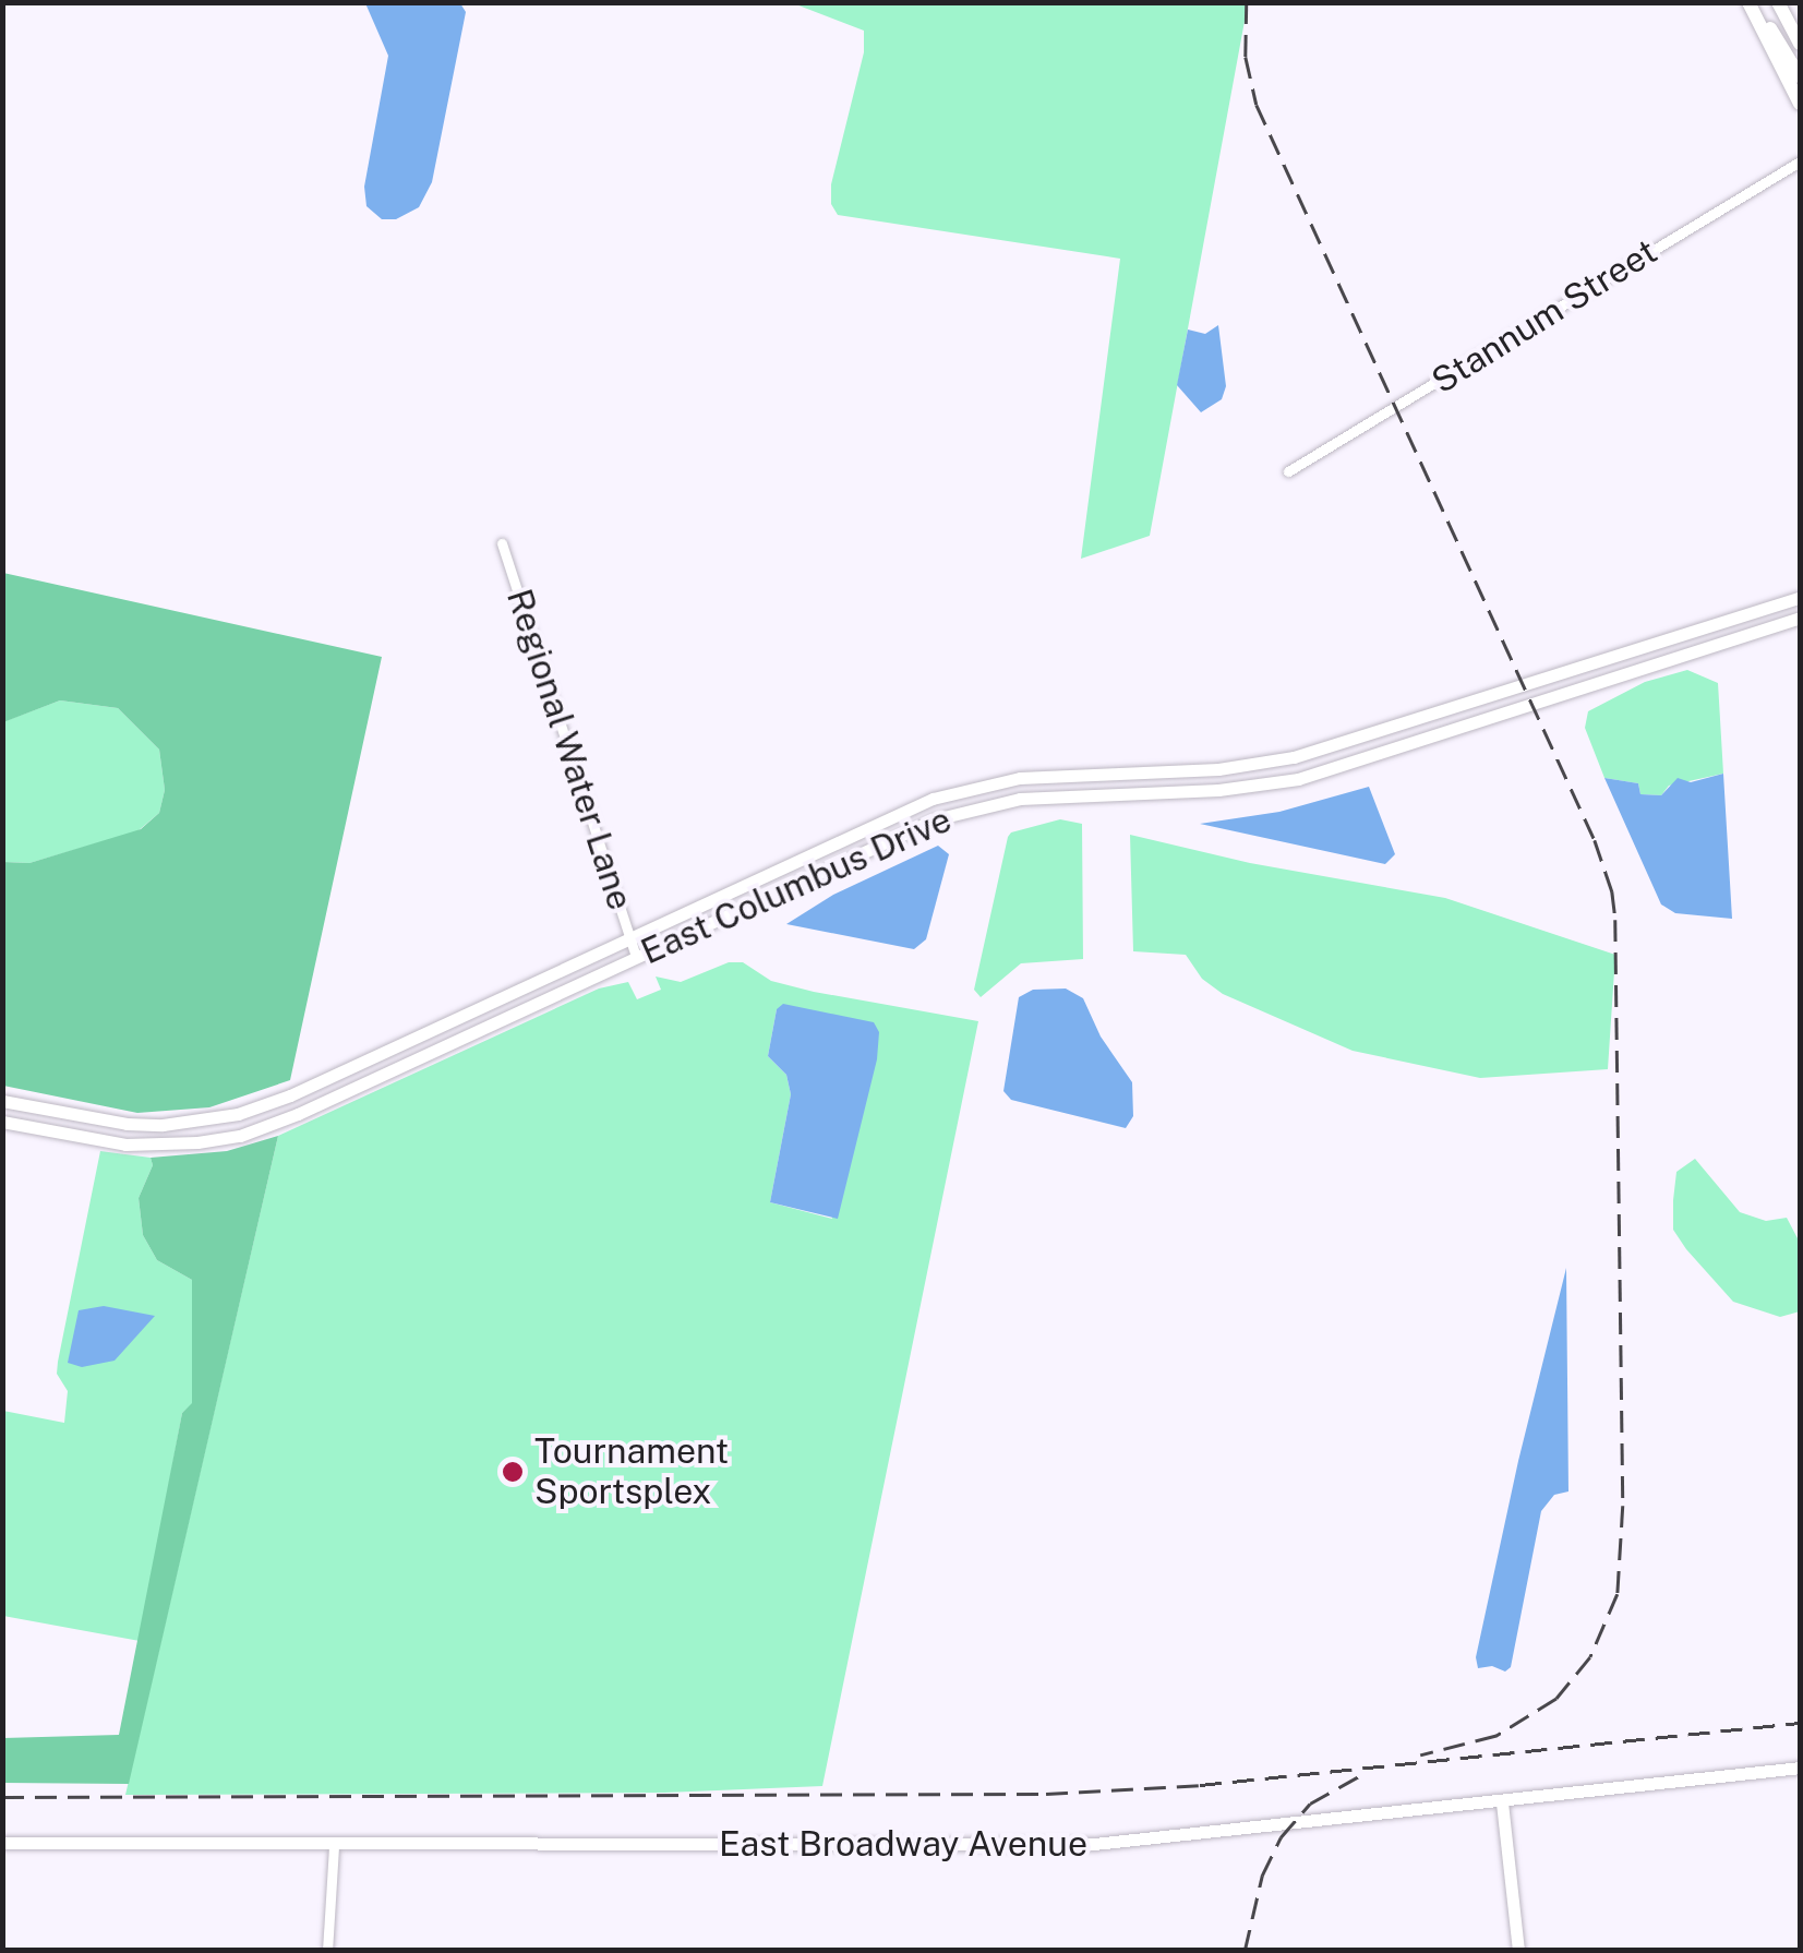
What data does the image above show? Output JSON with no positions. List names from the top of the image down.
{
  "streets": {
    "street": [
      "Stannum Street",
      "Regional Water Lane",
      "East Columbus Drive",
      "East Broadway Avenue"
    ]
  },
  "crossings": [
    ["Regional Water Lane", "East Columbus Drive"]
  ],
  "places": ["Tournament Sportsplex"]
}
